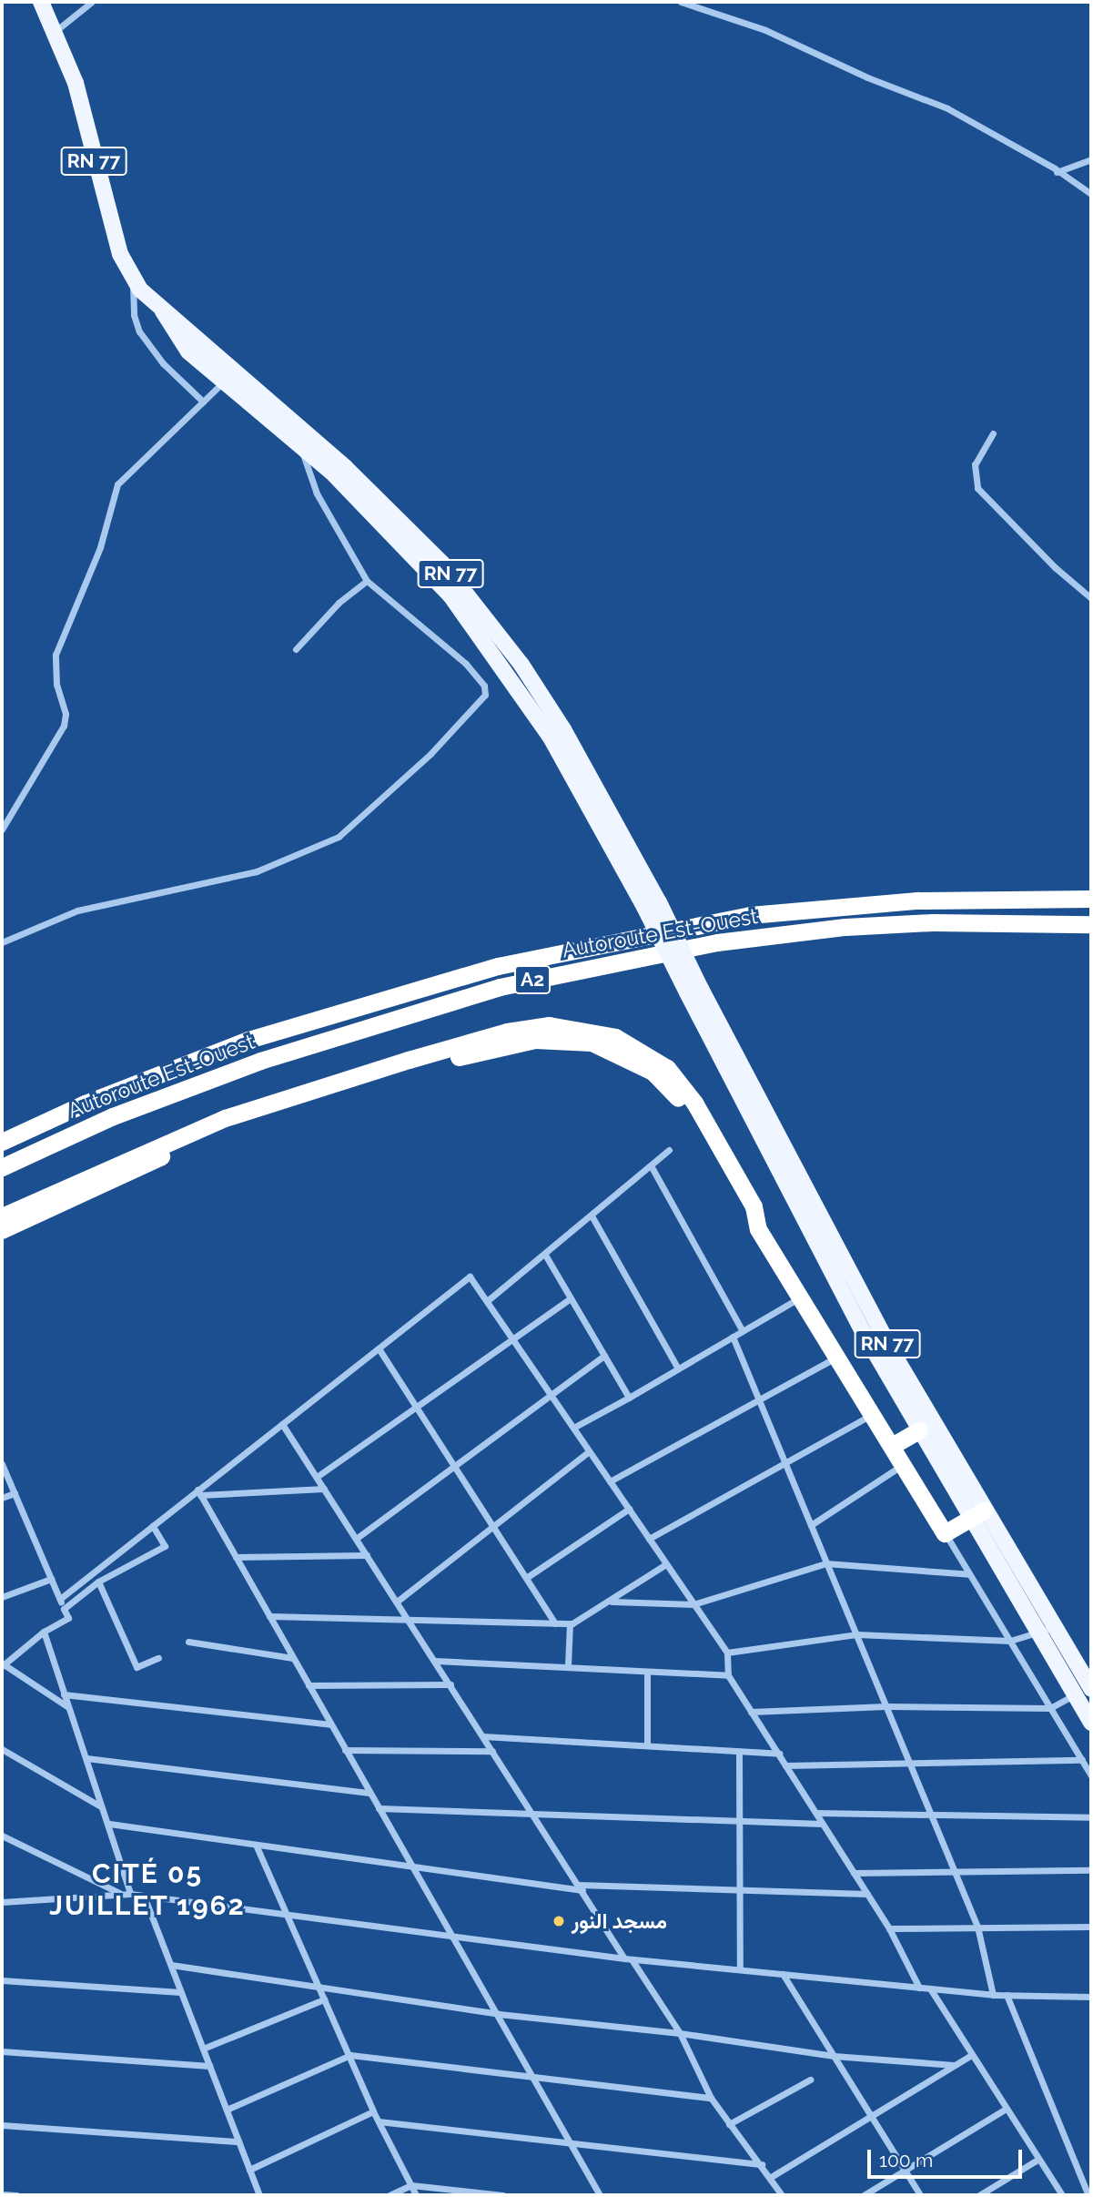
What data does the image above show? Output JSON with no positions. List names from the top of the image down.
{
  "streets": {
    "highway": ["Autoroute Est-Ouest", "A2"],
    "main road": ["RN 77"]
  },
  "districts": ["CITÉ 05 JUILLET 1962"],
  "places": ["مسجد النور"],
  "scale_bar": "100 m"
}
